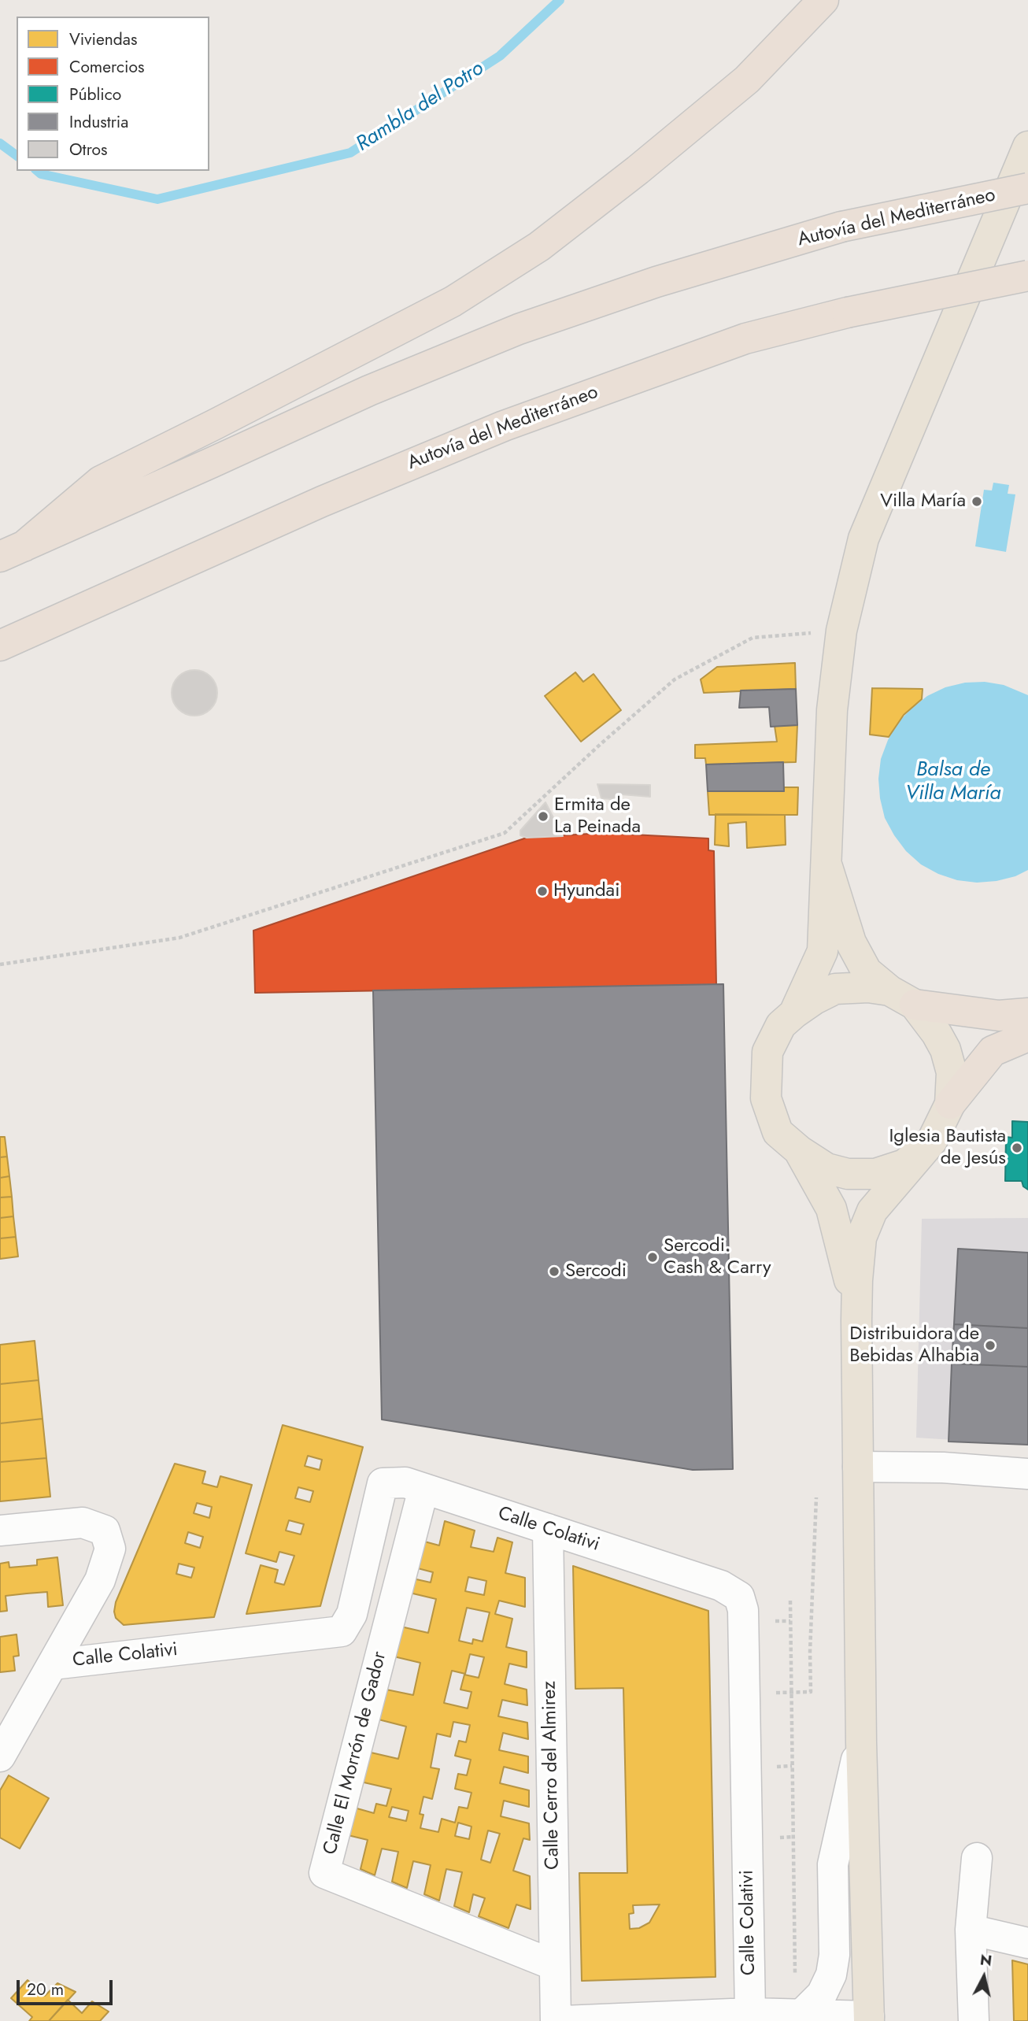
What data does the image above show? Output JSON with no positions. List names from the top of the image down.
{
  "streets": {
    "highway": ["Autovía del Mediterráneo"],
    "street": ["Calle Colativi", "Calle El Morrón de Gador", "Calle Cerro del Almirez"]
  },
  "crossings": [
    ["Calle Colativi", "Calle El Morrón de Gador"],
    ["Calle Colativi", "Calle Cerro del Almirez"],
    ["Calle El Morrón de Gador", "Calle Cerro del Almirez"]
  ],
  "water": ["Rambla del Potro", "Balsa de Villa María"],
  "places": [
    "Villa María",
    "Ermita de La Peinada",
    "Hyundai",
    "Iglesia Bautista de Jesús",
    "Sercodi. Cash & Carry",
    "Sercodi",
    "Distribuidora de Bebidas Alhabia"
  ],
  "legend": [
    "Viviendas",
    "Comercios",
    "Público",
    "Industria",
    "Otros"
  ],
  "scale_bar": "20 m",
  "north": "top"
}
